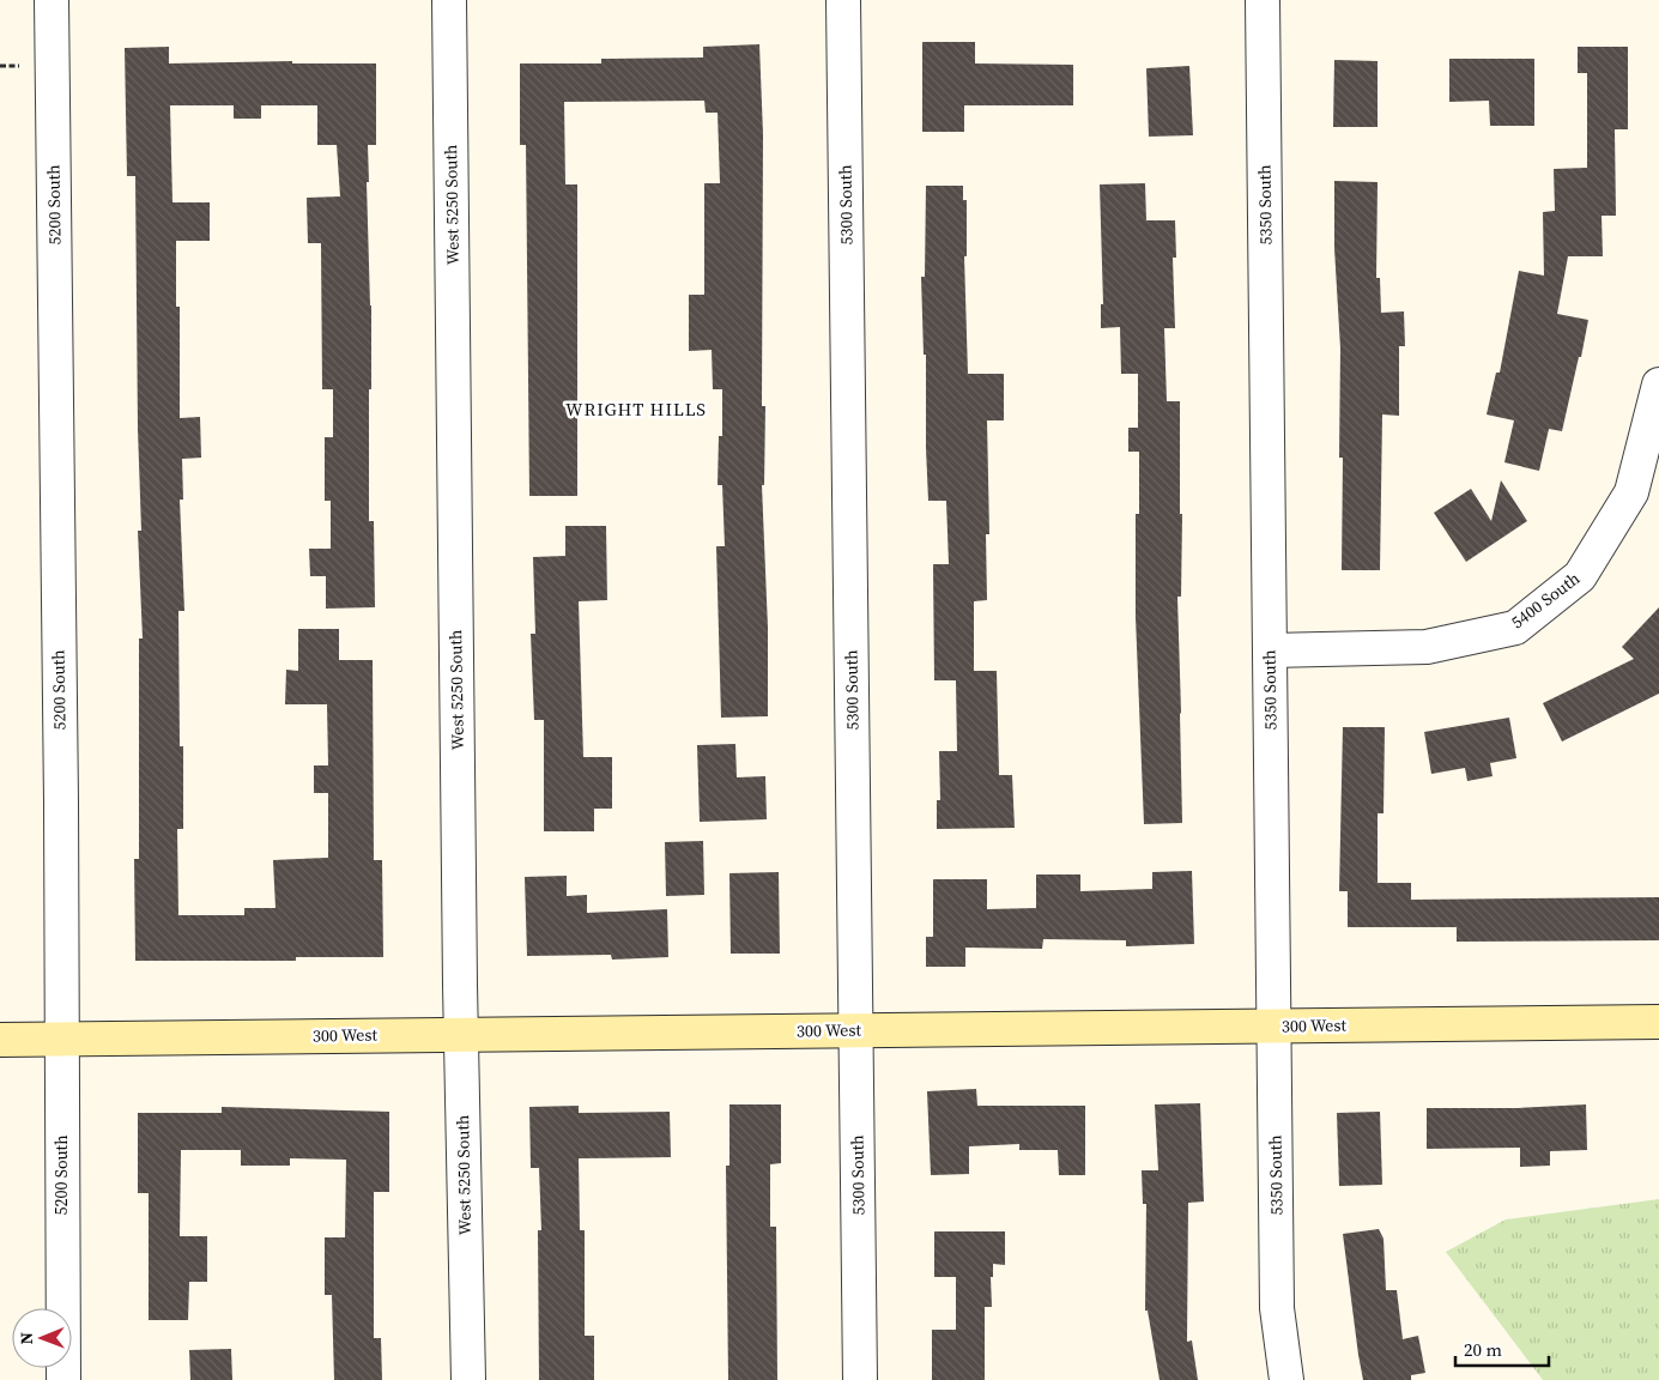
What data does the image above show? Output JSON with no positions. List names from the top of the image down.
{
  "streets": {
    "main road": ["300 West"],
    "street": [
      "5200 South",
      "West 5250 South",
      "5300 South",
      "5350 South",
      "5400 South"
    ]
  },
  "crossings": [
    ["5200 South", "300 West"],
    ["West 5250 South", "300 West"],
    ["5300 South", "300 West"],
    ["5350 South", "5400 South"],
    ["5350 South", "300 West"]
  ],
  "districts": ["WRIGHT HILLS"],
  "scale_bar": "20 m",
  "north": "left"
}
